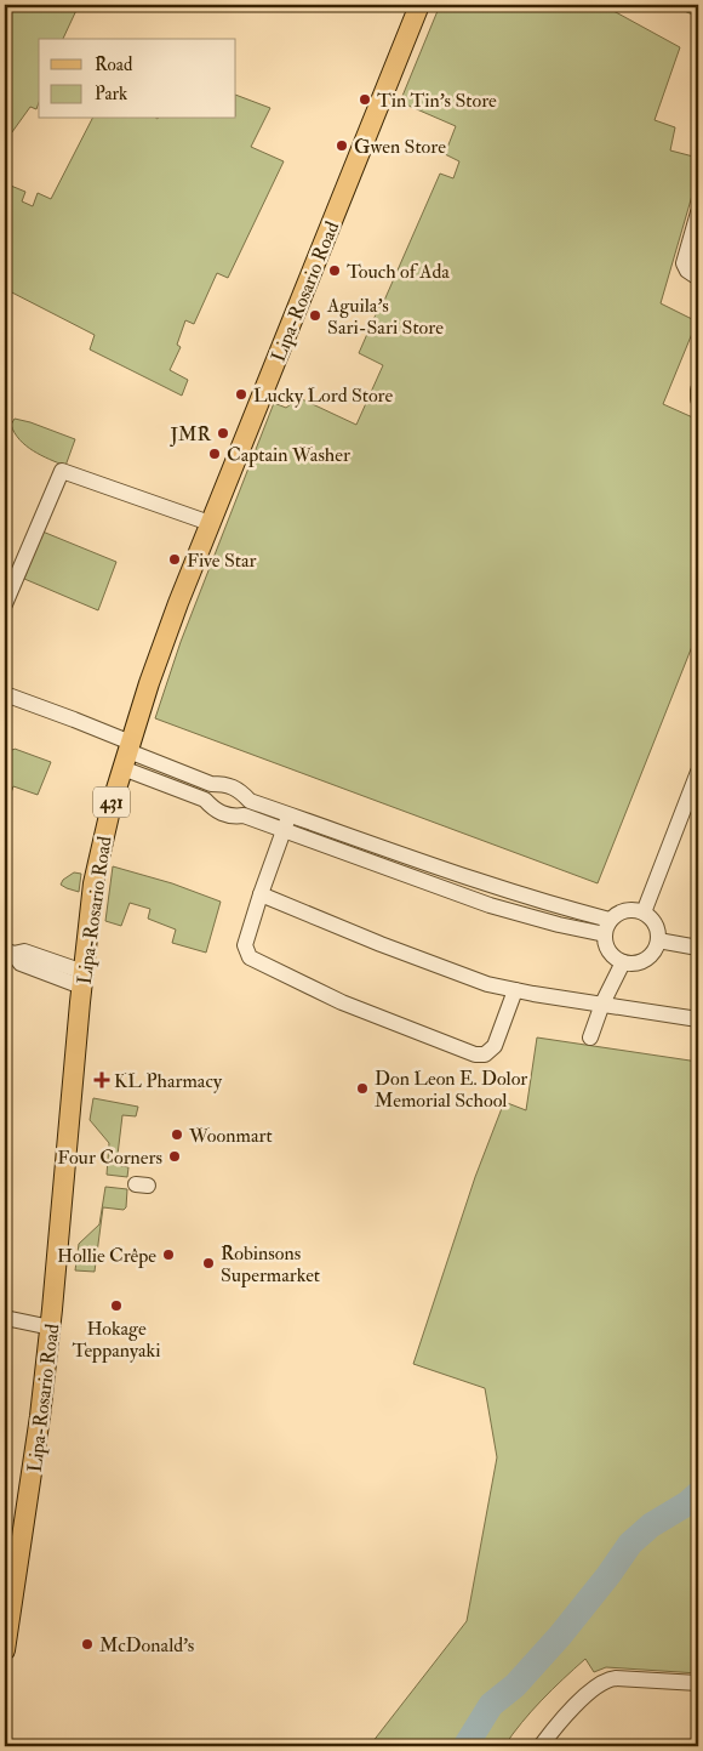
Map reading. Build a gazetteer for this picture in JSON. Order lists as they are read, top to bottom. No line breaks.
{"streets":{"main road":["Lipa-Rosario Road","431"]},"places":{"other":["Tin Tin's Store","Gwen Store","Touch of Ada","Aguila's Sari-Sari Store","Lucky Lord Store","JMR","Captain Washer","Five Star","Don Leon E. Dolor Memorial School","Woonmart","Four Corners","Hollie Crêpe","Robinsons Supermarket","Hokage Teppanyaki","McDonald's"],"health":["KL Pharmacy"]},"legend":["Road","Park"]}
